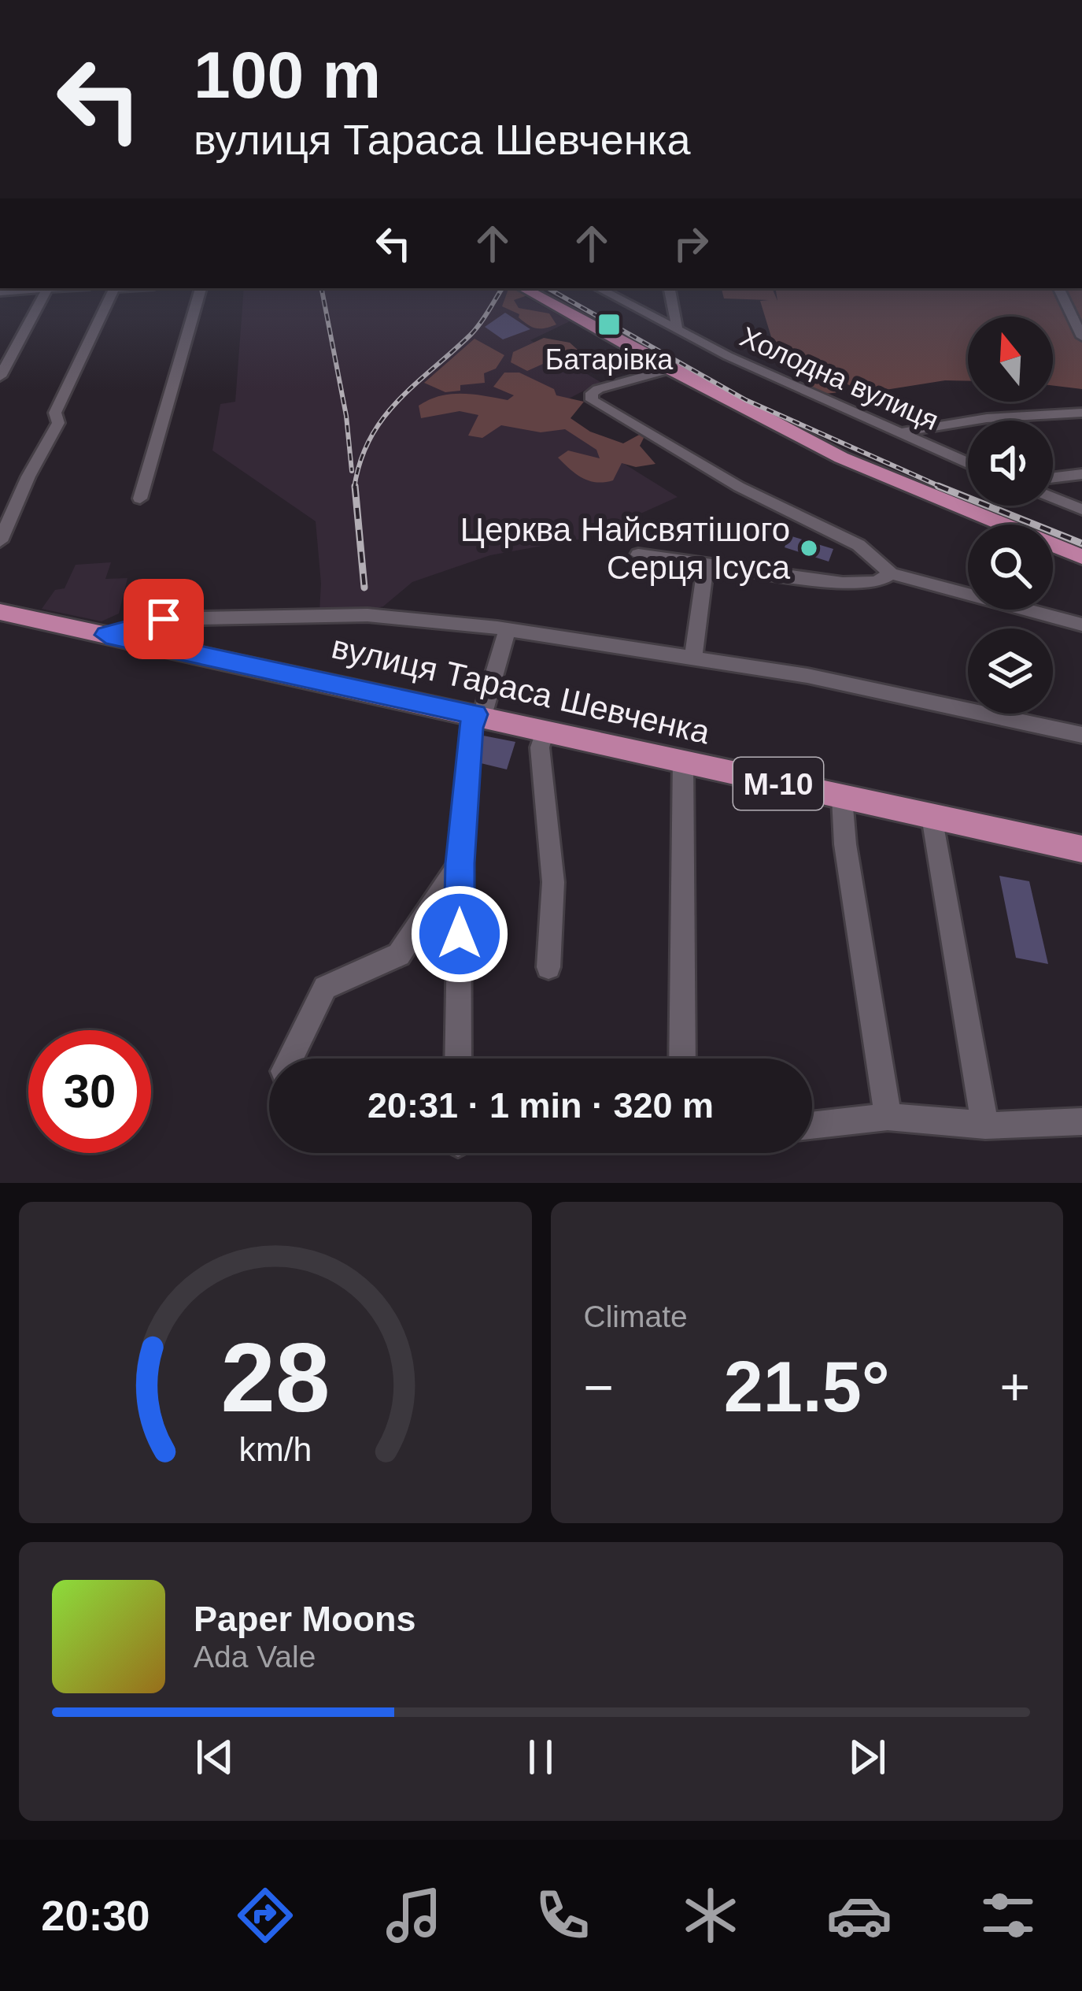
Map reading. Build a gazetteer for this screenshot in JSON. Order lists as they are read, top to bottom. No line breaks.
{"streets":{"main road":["вулиця Тараса Шевченка","М-10"],"street":["Холодна вулиця"]},"places":{"transit":["Батарівка"],"other":["Церква Найсвятішого Серця Ісуса"]},"north":"top","page":{"turn":["100 m","вулиця Тараса Шевченка"],"limit":"30","trip":"20:31 · 1 min · 320 m","tile":"Climate","heat":["−","21.5°","+"],"song":["Paper Moons","Ada Vale"],"tabs":"20:30","gauge":["28","km/h"]}}
